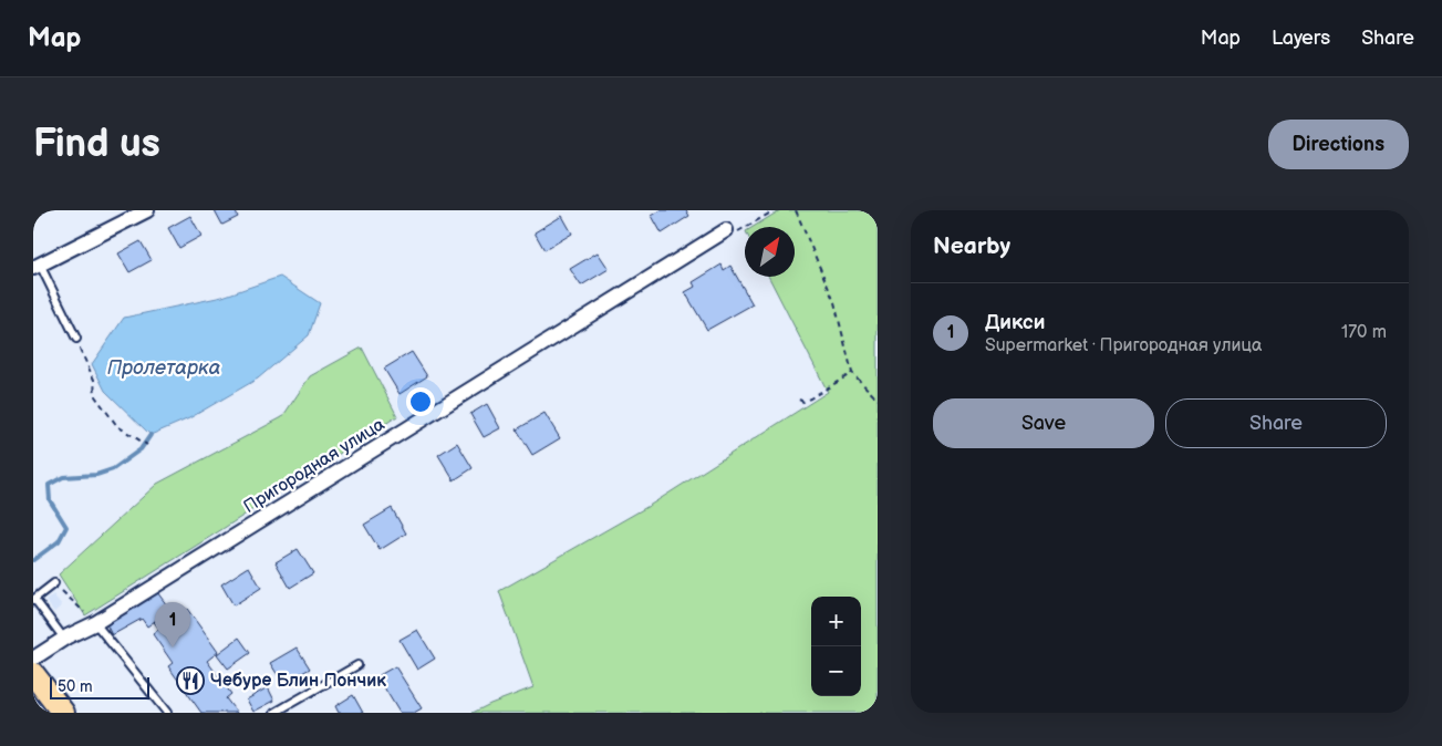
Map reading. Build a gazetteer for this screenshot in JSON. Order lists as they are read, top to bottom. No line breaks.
{"streets":{"street":["Пригородная улица"]},"water":["Пролетарка"],"places":{"restaurant":["Чебуре Блин Пончик"]},"scale_bar":"50 m","north":"top right","page":{"header":"Map","nav":["Map","Layers","Share"],"buttons":["Directions",["Save","Share"]],"title":"Find us","heading":"Nearby","list":[{"mark":"1","name":"Дикси","note":"Supermarket · Пригородная улица","value":"170 m"}],"map_buttons":["+","−"],"pins":"1","scale":"50 m"}}
